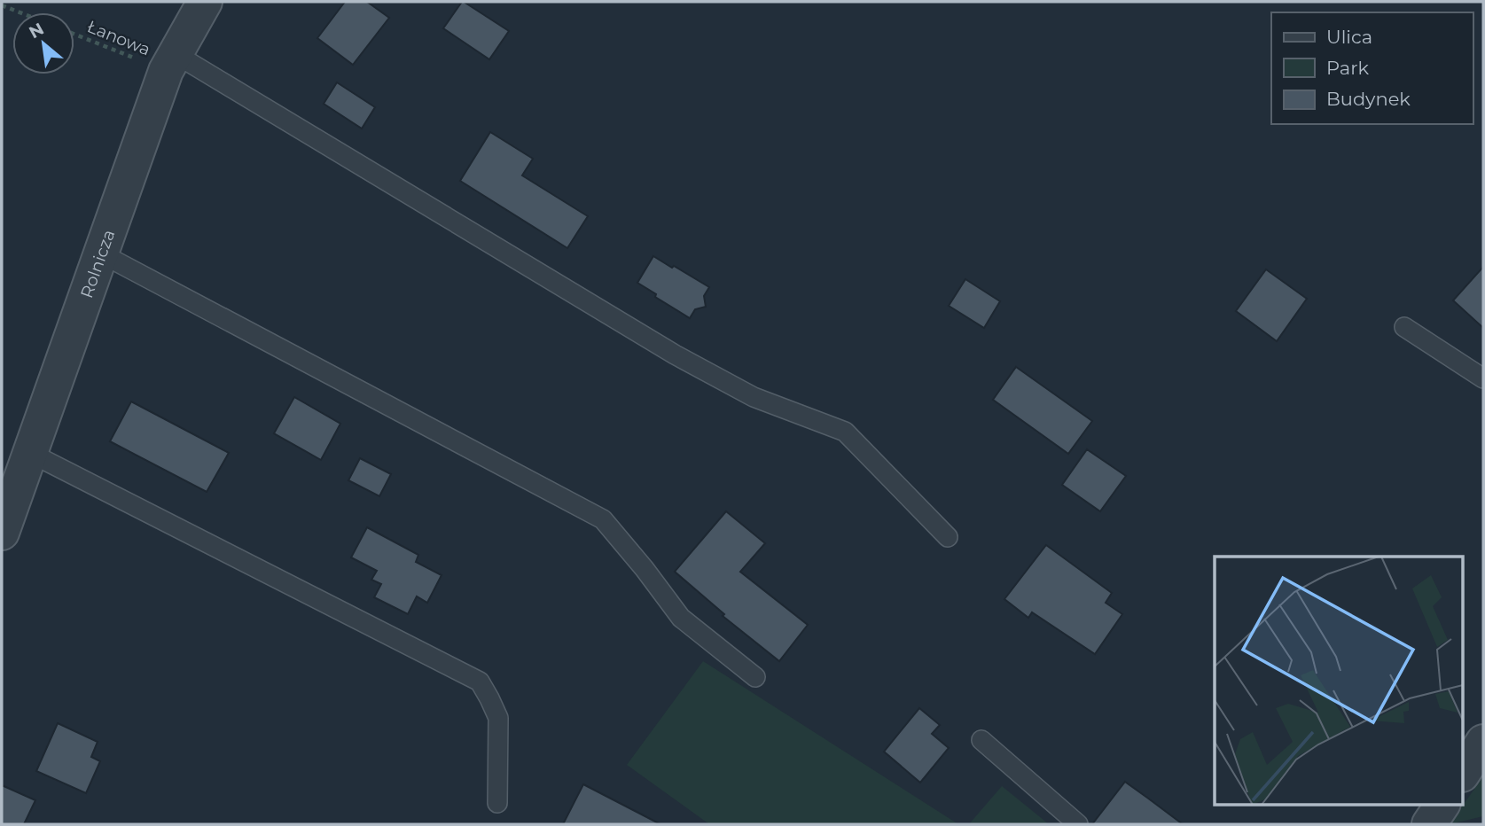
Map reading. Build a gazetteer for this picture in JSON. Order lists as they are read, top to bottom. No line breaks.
{"streets":{"street":["Rolnicza"],"path":["Łanowa"]},"crossings":[["Łanowa","Rolnicza"]],"legend":["Ulica","Park","Budynek"],"north":"top left"}
